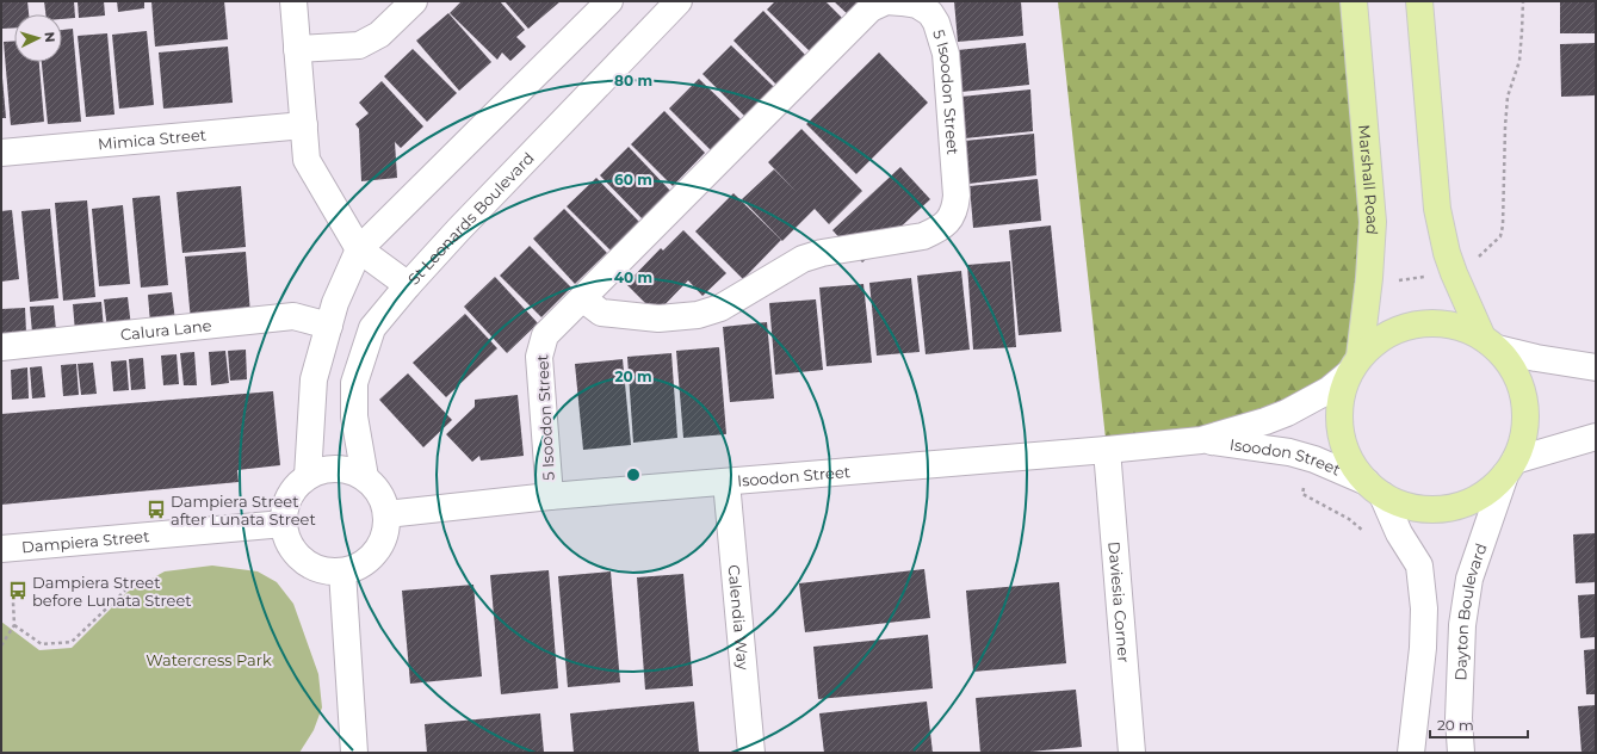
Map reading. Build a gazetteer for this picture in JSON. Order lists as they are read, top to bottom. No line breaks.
{"streets":{"main road":["Marshall Road"],"street":["5 Isoodon Street","Mimica Street","St Leonards Boulevard","Calura Lane","Isoodon Street","Dampiera Street","Daviesia Corner","Dayton Boulevard","Calendia Way"]},"crossings":[["5 Isoodon Street","Isoodon Street"],["Marshall Road","Isoodon Street"],["St Leonards Boulevard","Isoodon Street"],["St Leonards Boulevard","Dampiera Street"],["Isoodon Street","Dampiera Street"],["Isoodon Street","Daviesia Corner"],["Isoodon Street","Calendia Way"]],"parks":["Watercress Park"],"places":{"bus stop":["Dampiera Street after Lunata Street","Dampiera Street before Lunata Street"]},"scale_bar":"20 m","north":"right","rings":["80 m","60 m","40 m","20 m"]}
